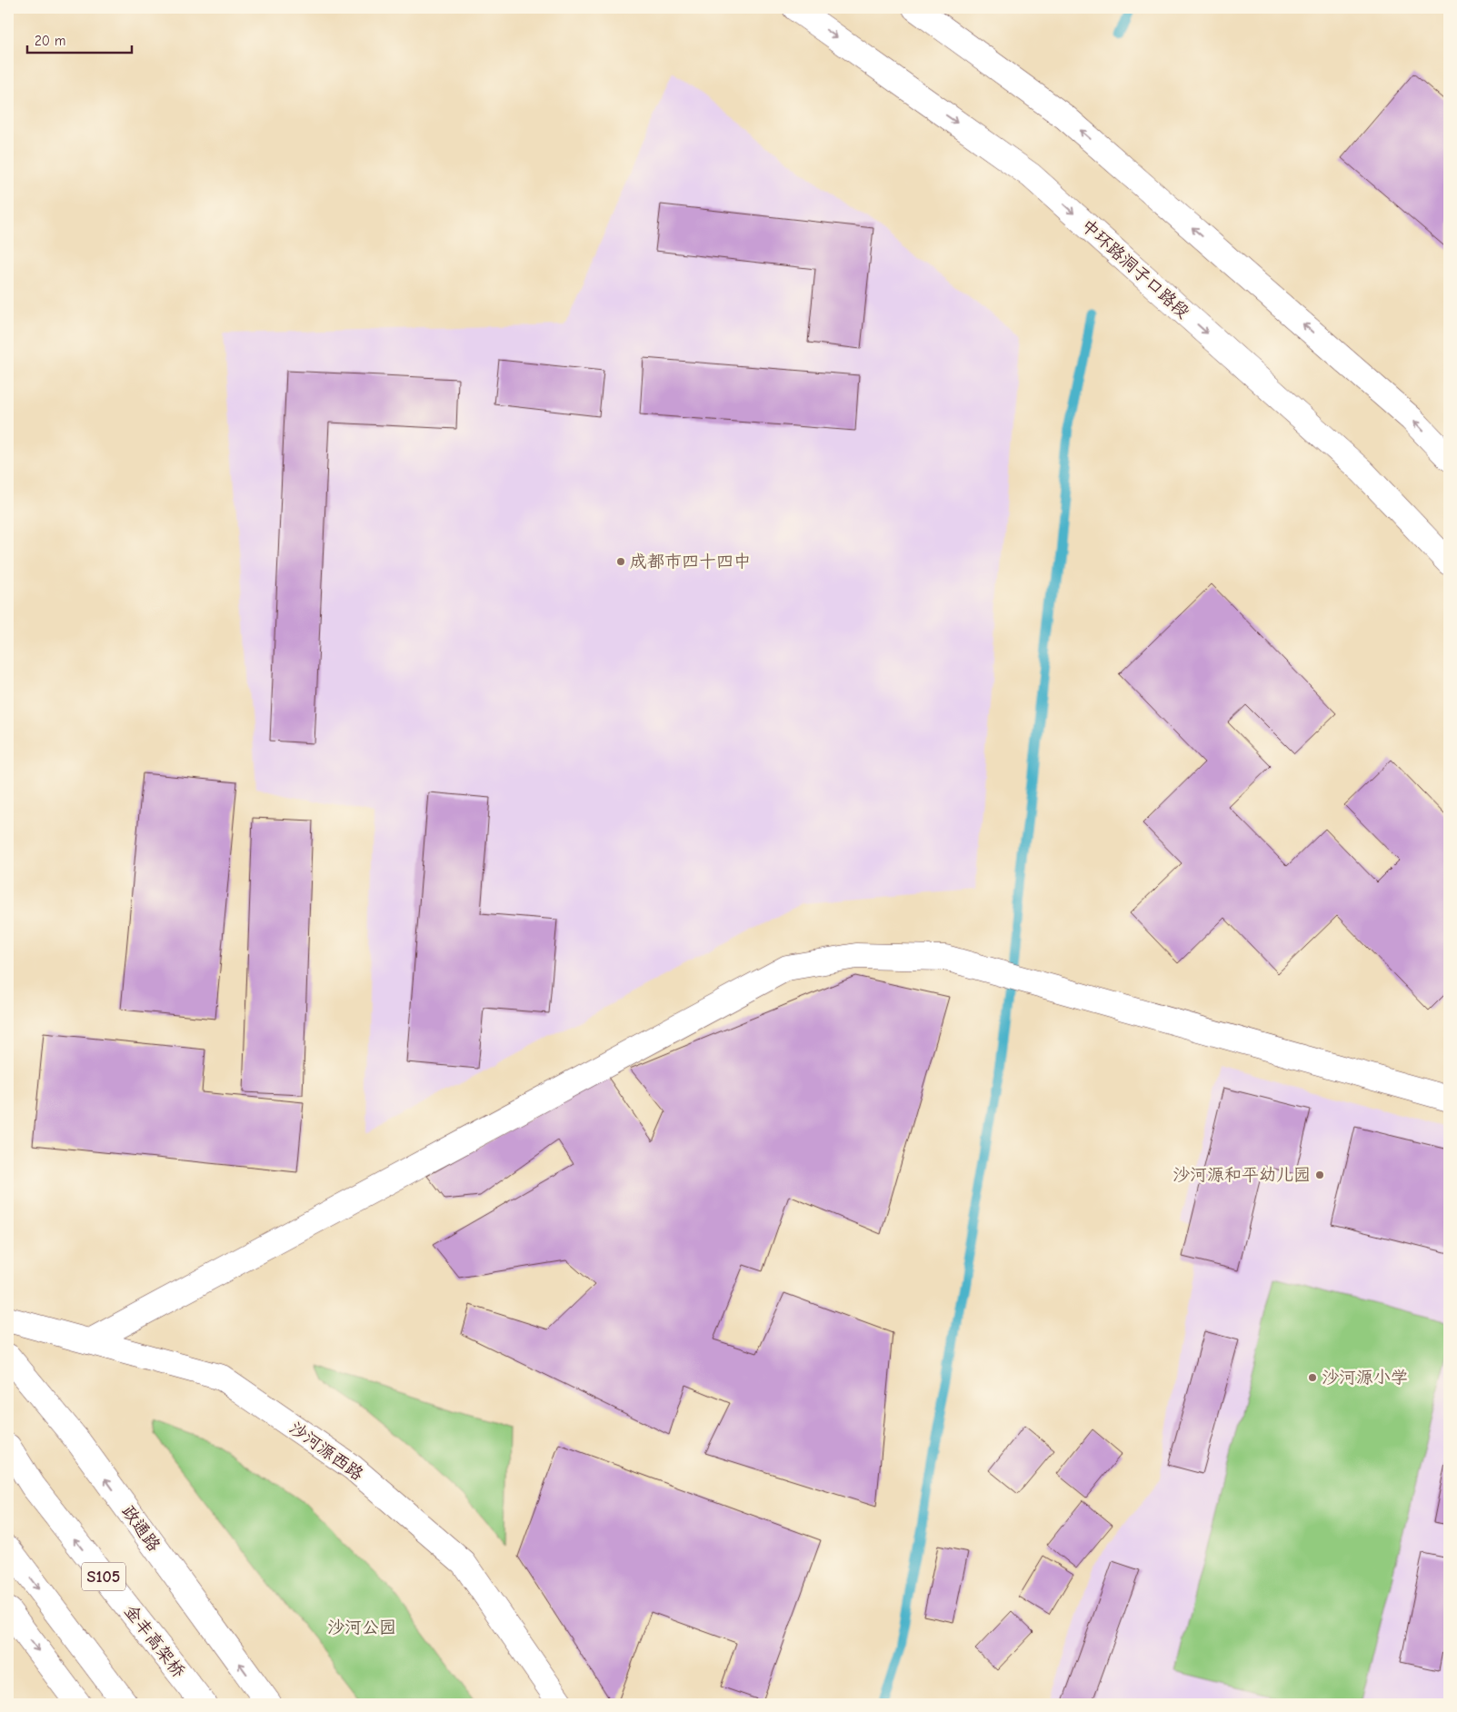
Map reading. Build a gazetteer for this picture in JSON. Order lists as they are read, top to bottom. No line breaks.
{"streets":{"main road":["中环路洞子口路段","沙河源西路","政通路","S105","金丰高架桥"]},"parks":["沙河公园"],"places":["成都市四十四中","沙河源和平幼儿园","沙河源小学"],"scale_bar":"20 m"}
